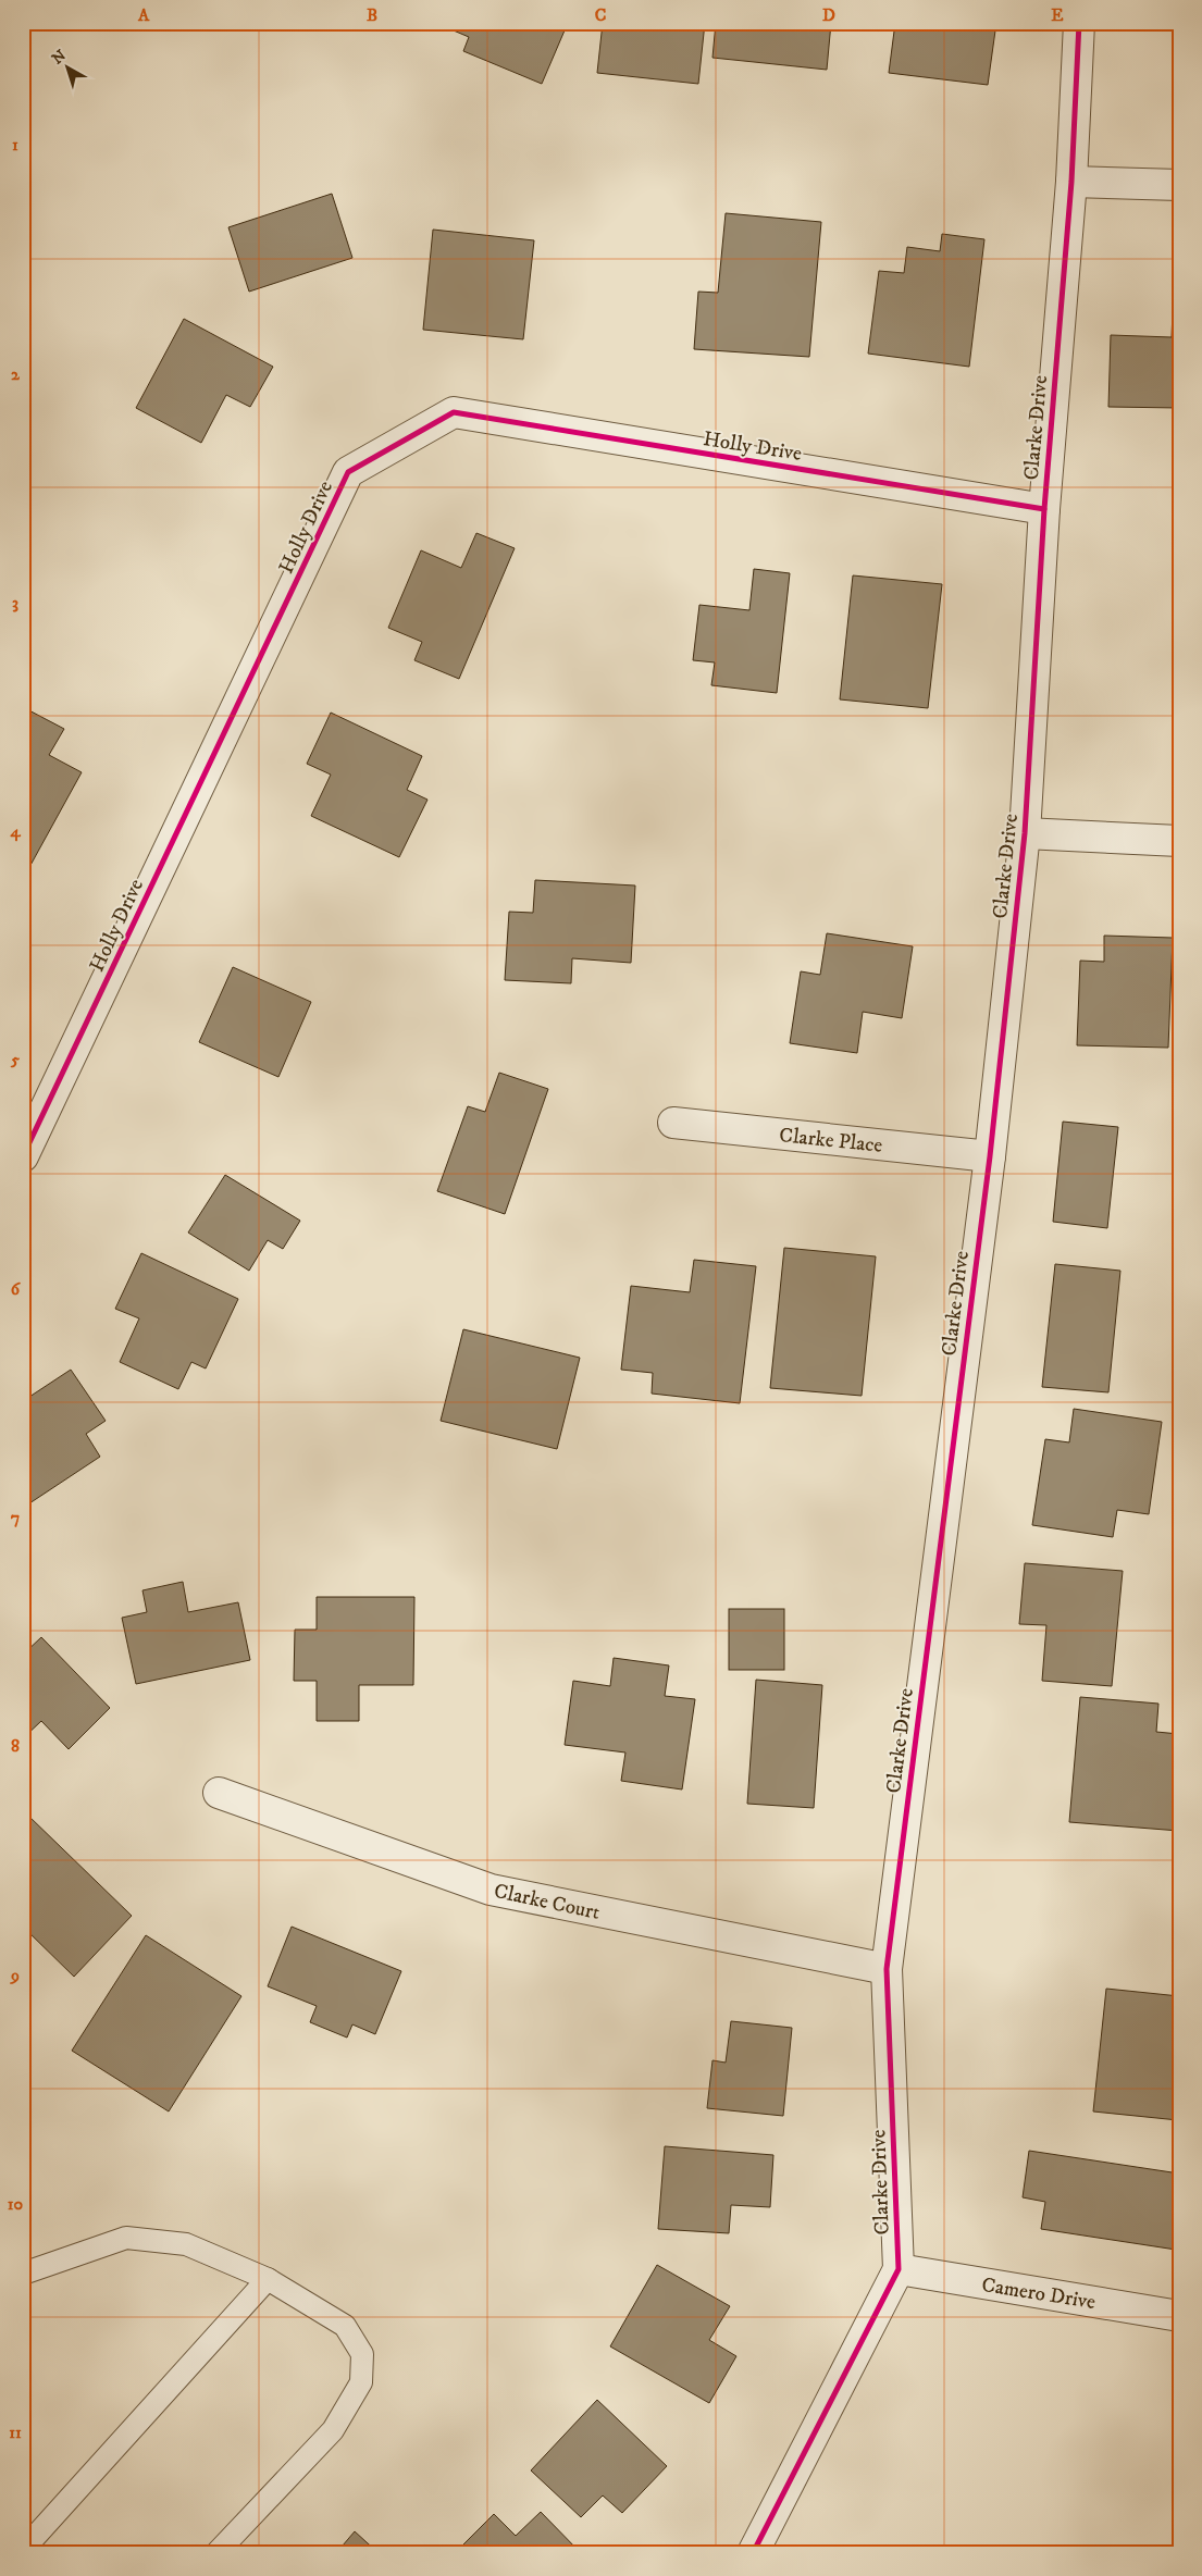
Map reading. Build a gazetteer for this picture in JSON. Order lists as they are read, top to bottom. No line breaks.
{"streets":{"street":["Clarke Drive","Holly Drive","Clarke Place","Clarke Court","Camero Drive"]},"crossings":[["Clarke Drive","Holly Drive"],["Clarke Drive","Clarke Place"],["Clarke Drive","Clarke Court"],["Clarke Drive","Camero Drive"]],"north":"top left","grid":{"columns":["A","B","C","D","E"],"rows":["1","2","3","4","5","6","7","8","9","10","11"]}}
